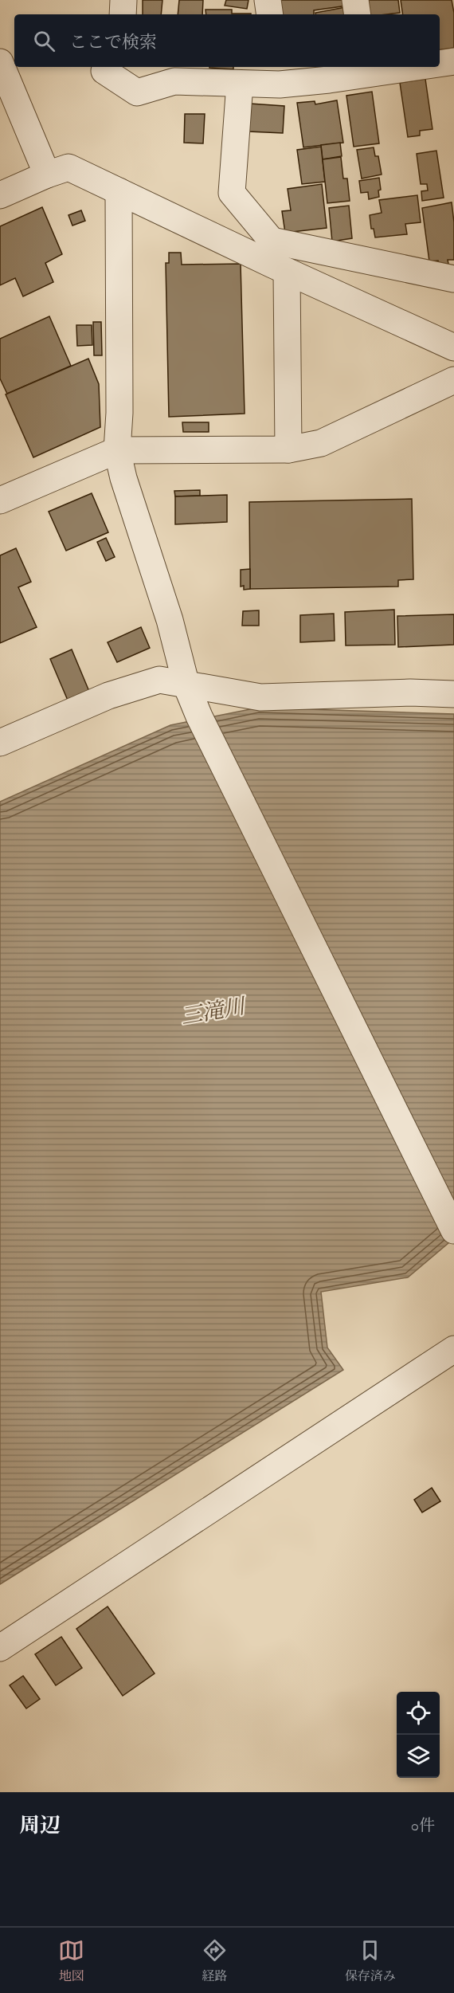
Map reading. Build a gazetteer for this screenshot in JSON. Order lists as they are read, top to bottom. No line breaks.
{"water":["三滝川"],"page":{"search":"ここで検索","heading":["周辺","0件"],"nav":["地図","経路","保存済み"]}}
